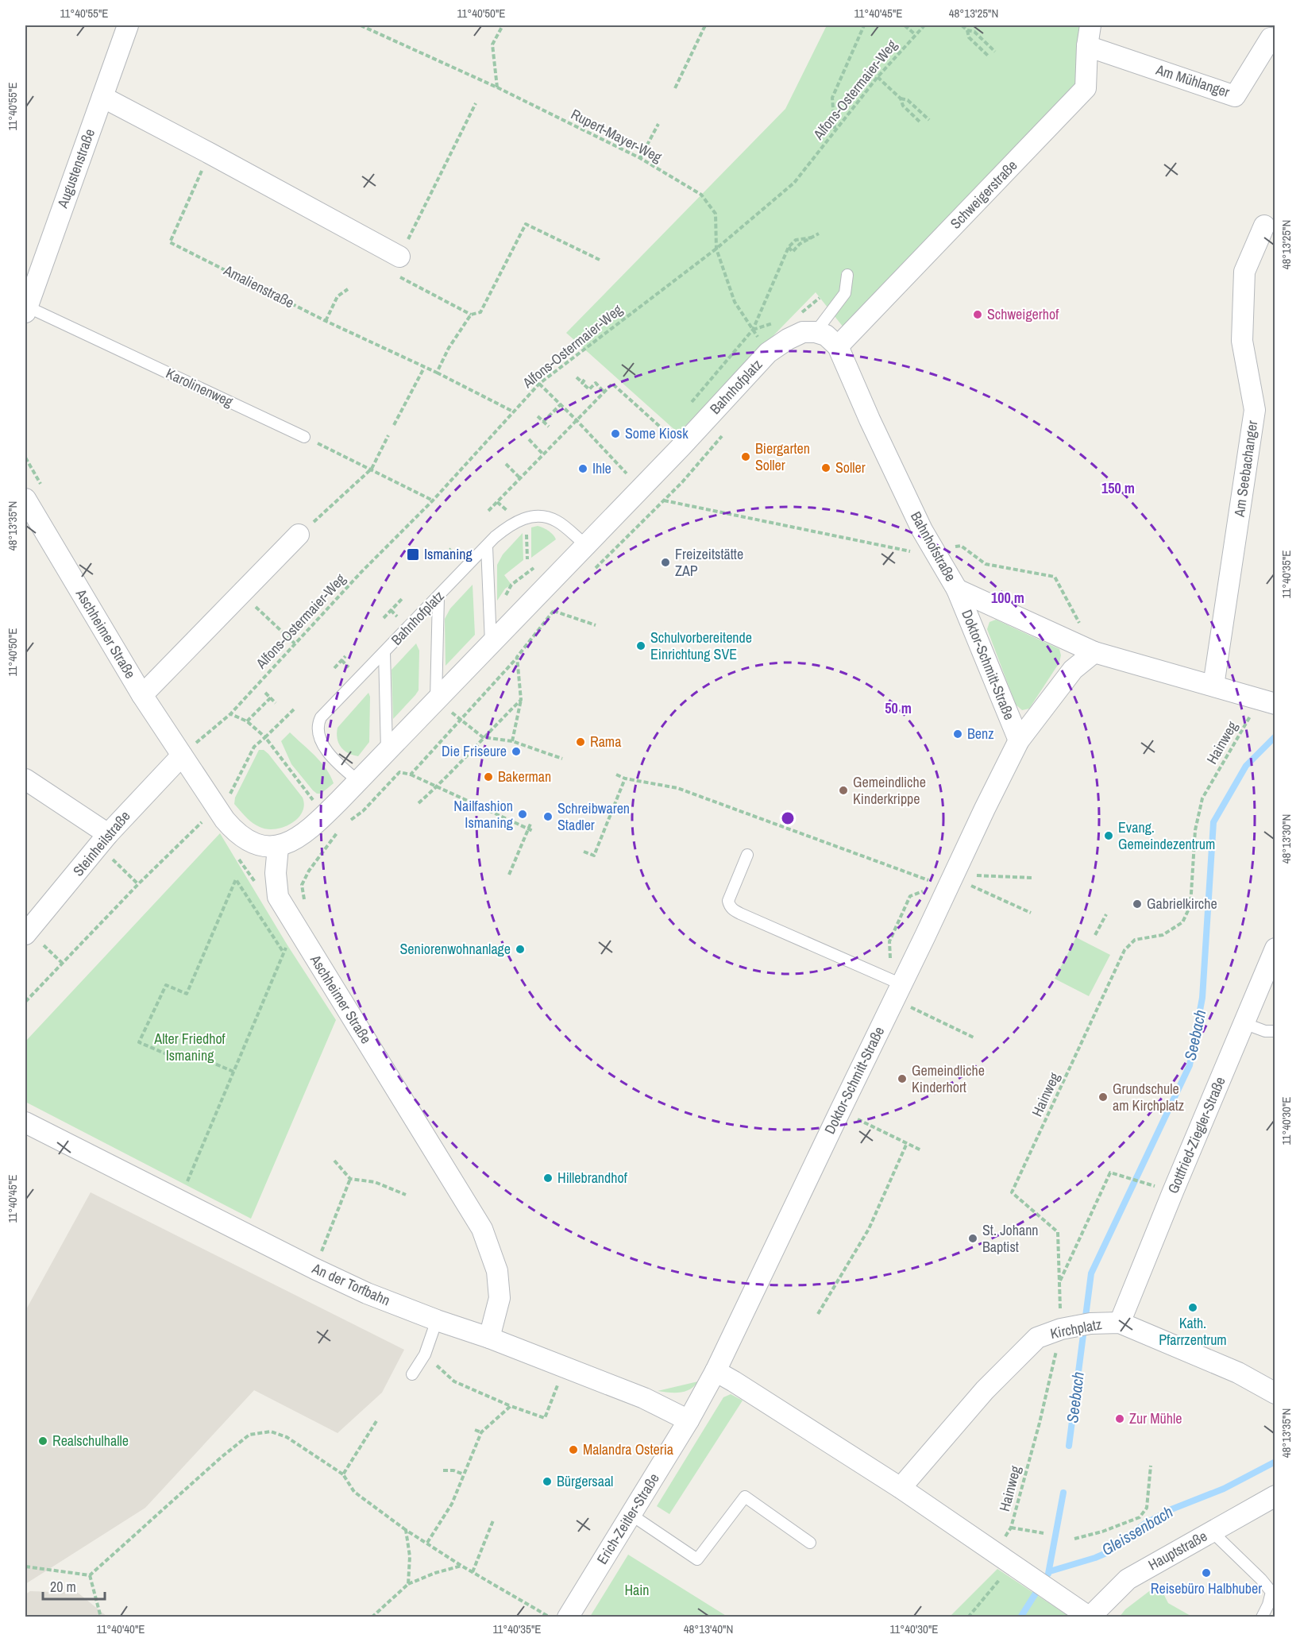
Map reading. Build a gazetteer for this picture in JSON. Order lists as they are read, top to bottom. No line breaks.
{"streets":{"street":["Am Mühlanger","Augustenstraße","Schweigerstraße","Bahnhofplatz","Am Seebachanger","Bahnhofstraße","Aschheimer Straße","Doktor-Schmitt-Straße","Steinheilstraße","Gottfried-Ziegler-Straße","An der Torfbahn","Kirchplatz","Erich-Zeitler-Straße","Hauptstraße"],"lane":["Karolinenweg"],"path":["Alfons-Ostermaier-Weg","Rupert-Mayer-Weg","Amalienstraße","Hainweg"]},"crossings":[["Am Mühlanger","Schweigerstraße"],["Alfons-Ostermaier-Weg","Rupert-Mayer-Weg"],["Alfons-Ostermaier-Weg","Amalienstraße"],["Alfons-Ostermaier-Weg","Aschheimer Straße"],["Alfons-Ostermaier-Weg","Steinheilstraße"],["Rupert-Mayer-Weg","Bahnhofplatz"],["Augustenstraße","Karolinenweg"],["Schweigerstraße","Bahnhofstraße"],["Bahnhofplatz","Aschheimer Straße"],["Am Seebachanger","Bahnhofstraße"],["Bahnhofstraße","Doktor-Schmitt-Straße"],["Bahnhofstraße","Hainweg"],["Aschheimer Straße","Steinheilstraße"],["Aschheimer Straße","An der Torfbahn"],["Doktor-Schmitt-Straße","An der Torfbahn"],["Doktor-Schmitt-Straße","Erich-Zeitler-Straße"],["Hainweg","Kirchplatz"],["Gottfried-Ziegler-Straße","Kirchplatz"],["An der Torfbahn","Erich-Zeitler-Straße"]],"water":["Seebach","Gleissenbach"],"parks":["Alter Friedhof Ismaning","Hain"],"places":{"other":["Schweigerhof","Some Kiosk","Biergarten Soller","Soller","Ihle","Freizeitstätte ZAP","Schulvorbereitende Einrichtung SVE","Benz","Rama","Die Friseure","Bakerman","Gemeindliche Kinderkrippe","Nailfashion Ismaning","Schreibwaren Stadler","Evang. Gemeindezentrum","Gabrielkirche","Seniorenwohnanlage","Gemeindliche Kinderhort","Grundschule am Kirchplatz","Hillebrandhof","St. Johann Baptist","Kath. Pfarrzentrum","Zur Mühle","Realschulhalle","Malandra Osteria","Bürgersaal","Reisebüro Halbhuber"],"transit":["Ismaning"]},"scale_bar":"20 m","coordinates":["11°40'55\"E","11°40'50\"E","11°40'45\"E","48°13'25\"N","48°13'35\"N","11°40'35\"E","48°13'30\"N","11°40'30\"E","11°40'40\"E","48°13'40\"N"],"rings":["150 m","100 m","50 m"]}
